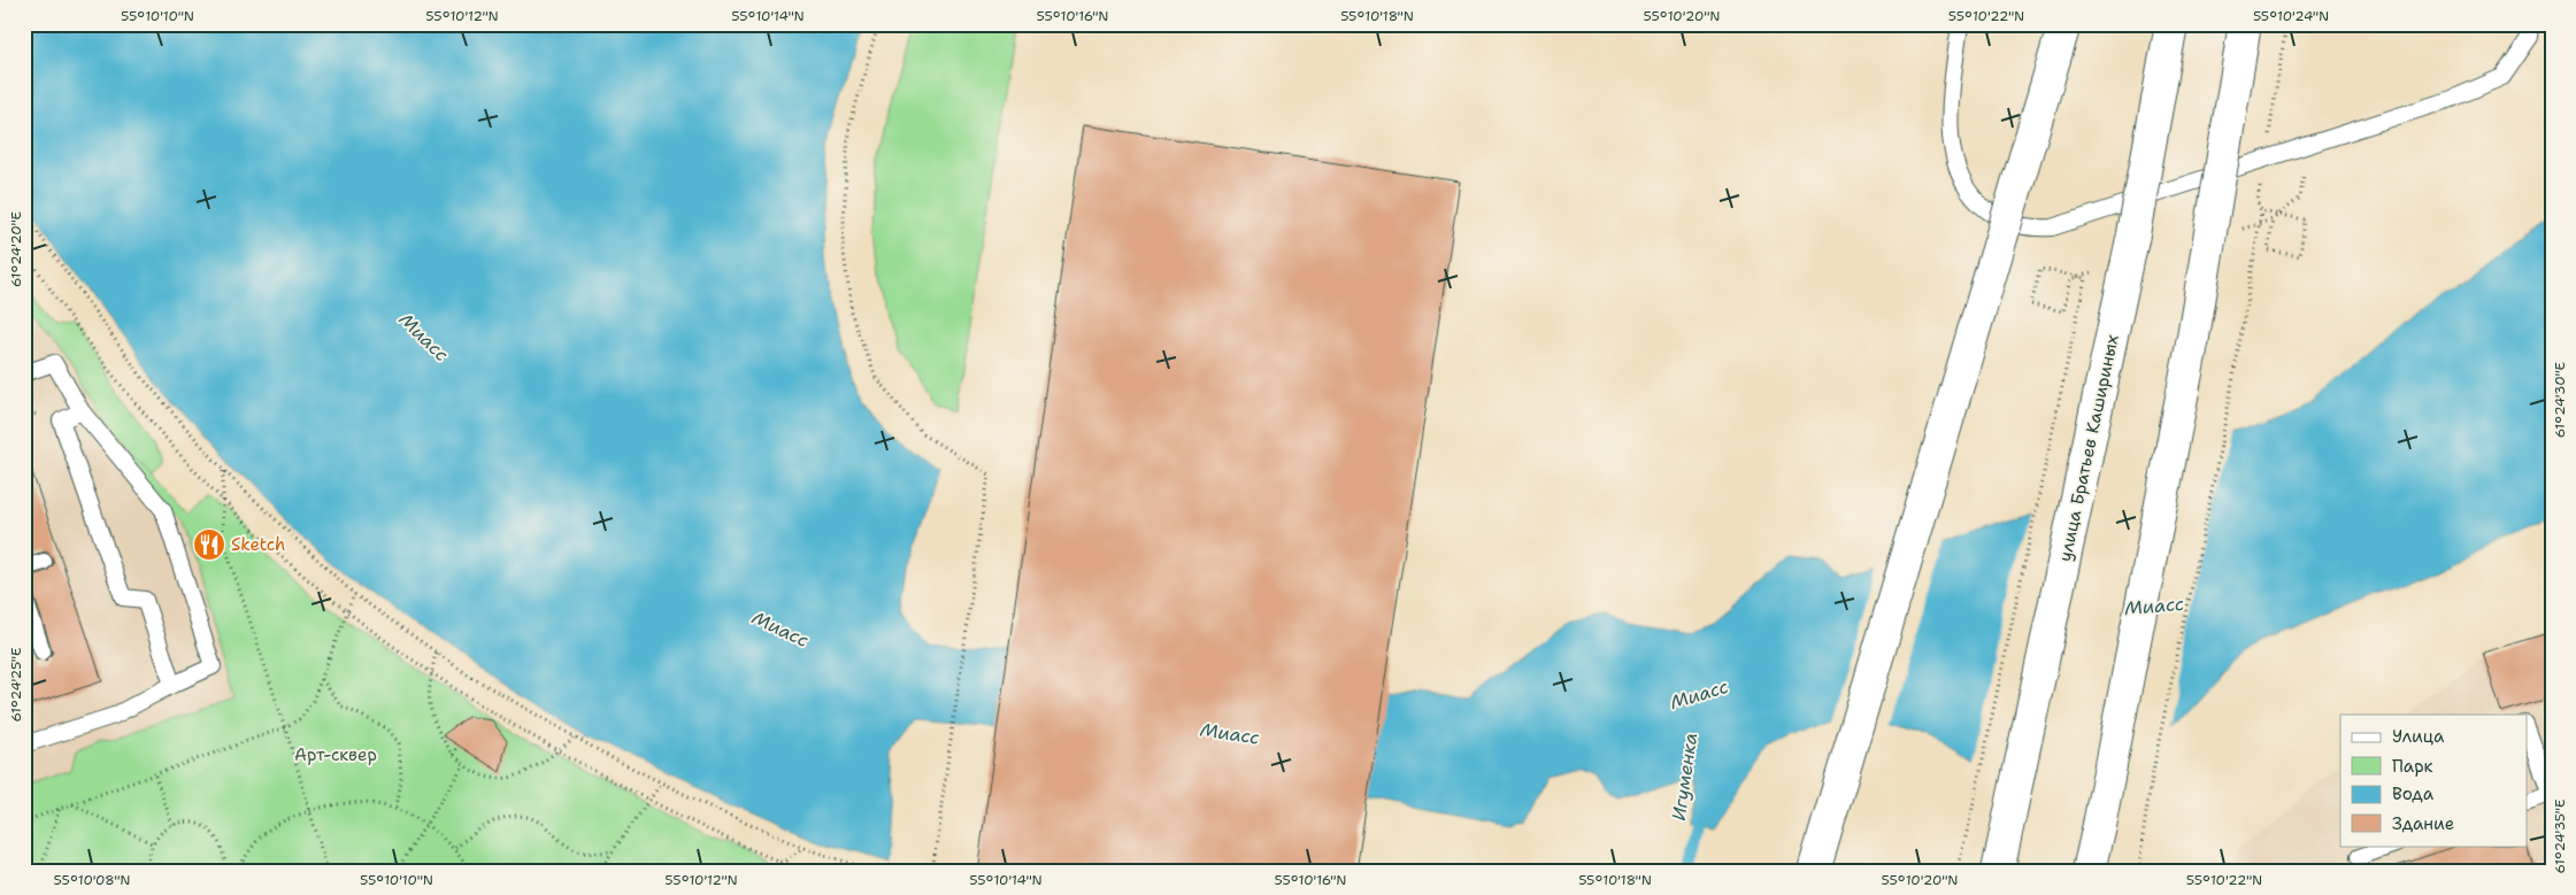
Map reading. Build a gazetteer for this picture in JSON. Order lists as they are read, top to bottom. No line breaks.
{"streets":{"main road":["улица Братьев Кашириных"]},"water":["Миасс","Игуменка"],"parks":["Арт-сквер"],"places":{"restaurant":["Sketch"]},"legend":["Улица","Парк","Вода","Здание"],"coordinates":["55°10'10\"N","55°10'12\"N","55°10'14\"N","55°10'16\"N","55°10'18\"N","55°10'20\"N","55°10'22\"N","55°10'24\"N","61°24'20\"E","61°24'30\"E","61°24'25\"E","61°24'35\"E","55°10'08\"N"]}
